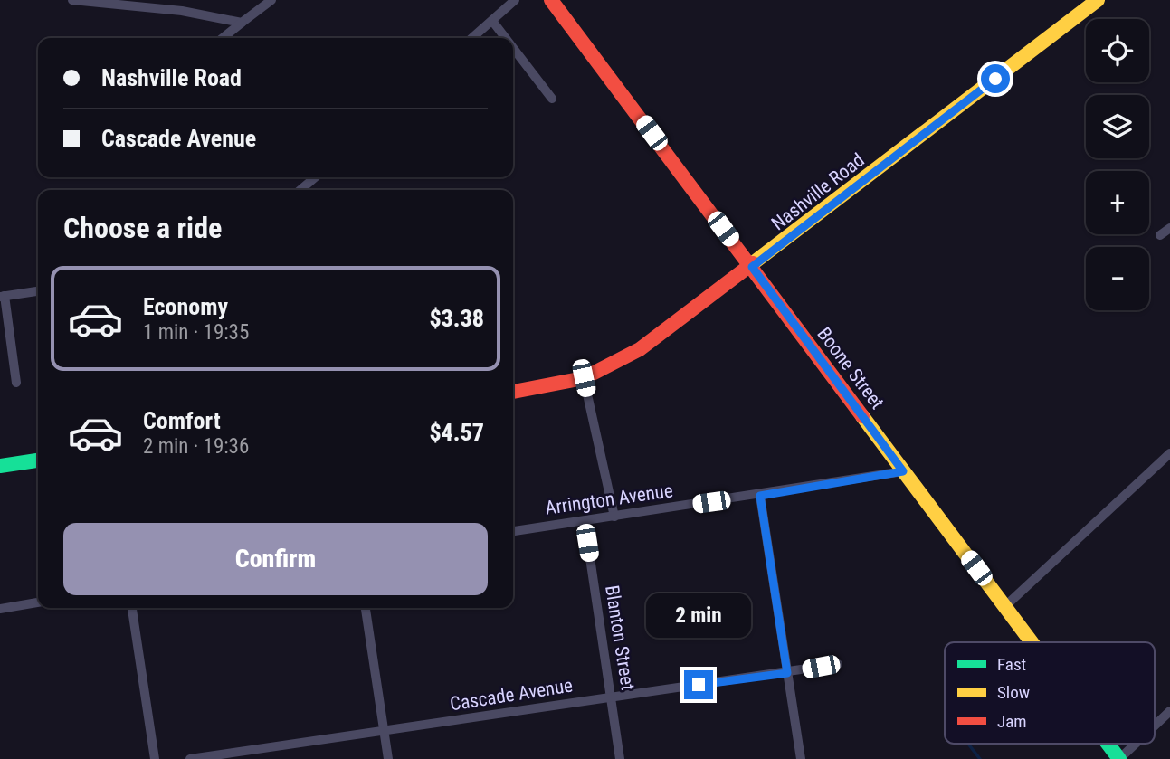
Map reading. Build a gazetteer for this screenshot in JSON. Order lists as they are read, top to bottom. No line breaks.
{"streets":{"street":["Nashville Road","Boone Street","Arrington Avenue","Blanton Street","Cascade Avenue"]},"crossings":[["Nashville Road","Boone Street"],["Boone Street","Arrington Avenue"],["Arrington Avenue","Blanton Street"],["Blanton Street","Cascade Avenue"]],"legend":["Fast","Slow","Jam"],"page":{"map_buttons":["+","−"],"banner":["Nashville Road","Cascade Avenue"],"heading":"Choose a ride","list":[{"name":"Economy","note":"1 min · 19:35","value":"$3.38"},{"name":"Comfort","note":"2 min · 19:36","value":"$4.57"}],"buttons":"Confirm","bubble":"2 min"}}
